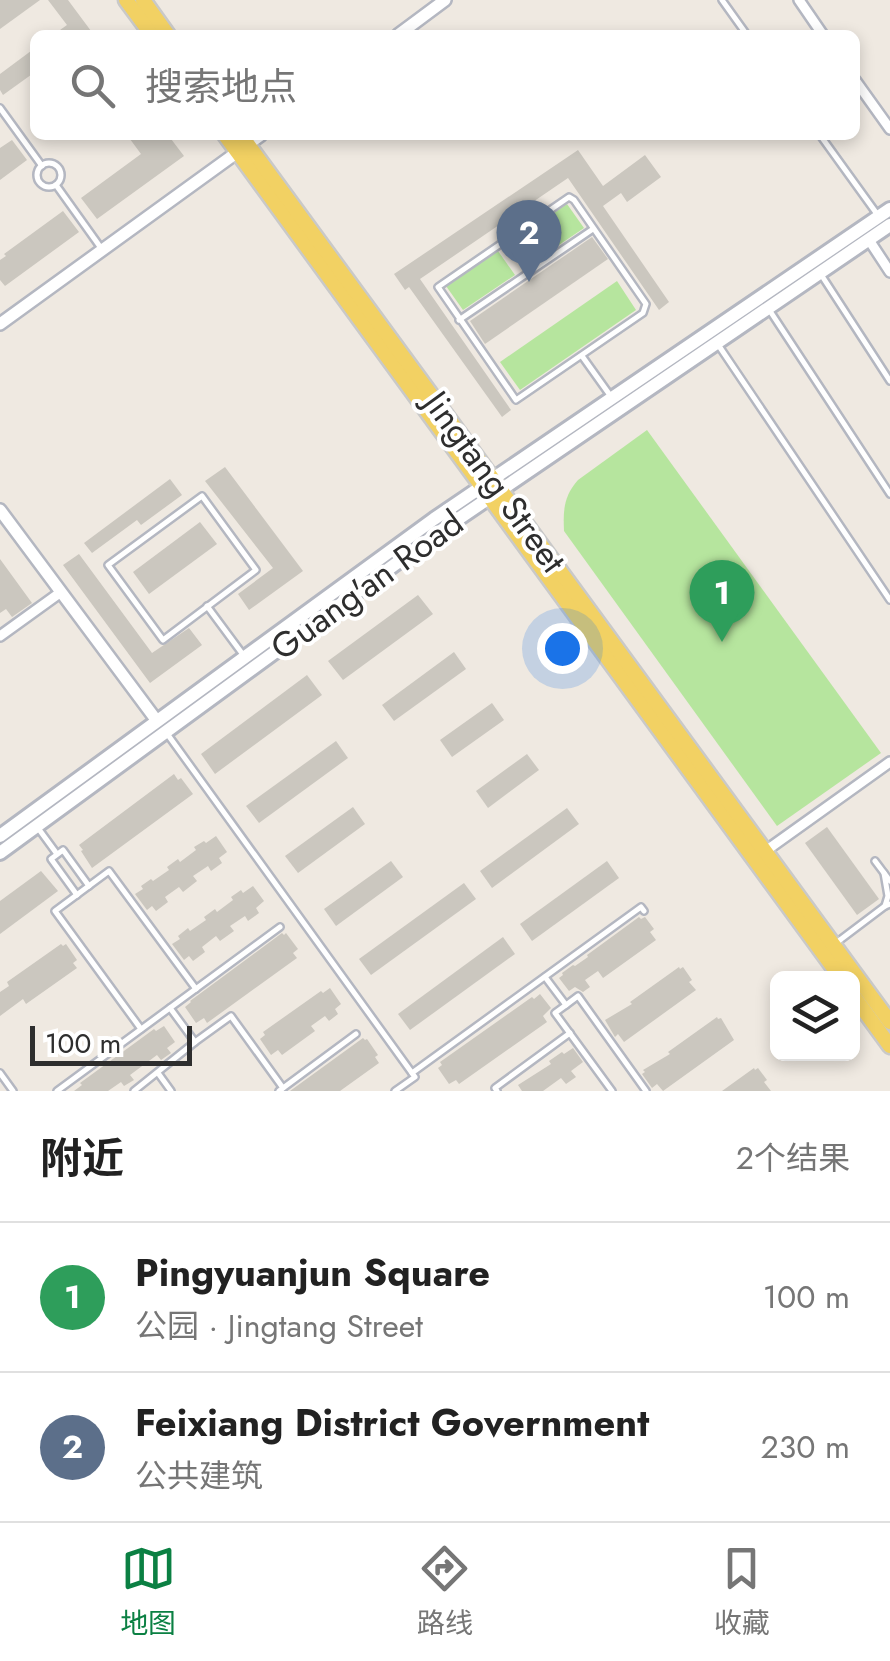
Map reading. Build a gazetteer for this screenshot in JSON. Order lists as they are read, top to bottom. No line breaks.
{"streets":{"main road":["Jingtang Street","Guang'an Road"]},"crossings":[["Jingtang Street","Guang'an Road"]],"scale_bar":"100 m","page":{"search":"搜索地点","pins":["2","1"],"scale":"100 m","heading":["附近","2个结果"],"list":[{"mark":"1","name":"Pingyuanjun Square","note":"公园 · Jingtang Street","value":"100 m"},{"mark":"2","name":"Feixiang District Government","note":"公共建筑","value":"230 m"}],"nav":["地图","路线","收藏"]}}
